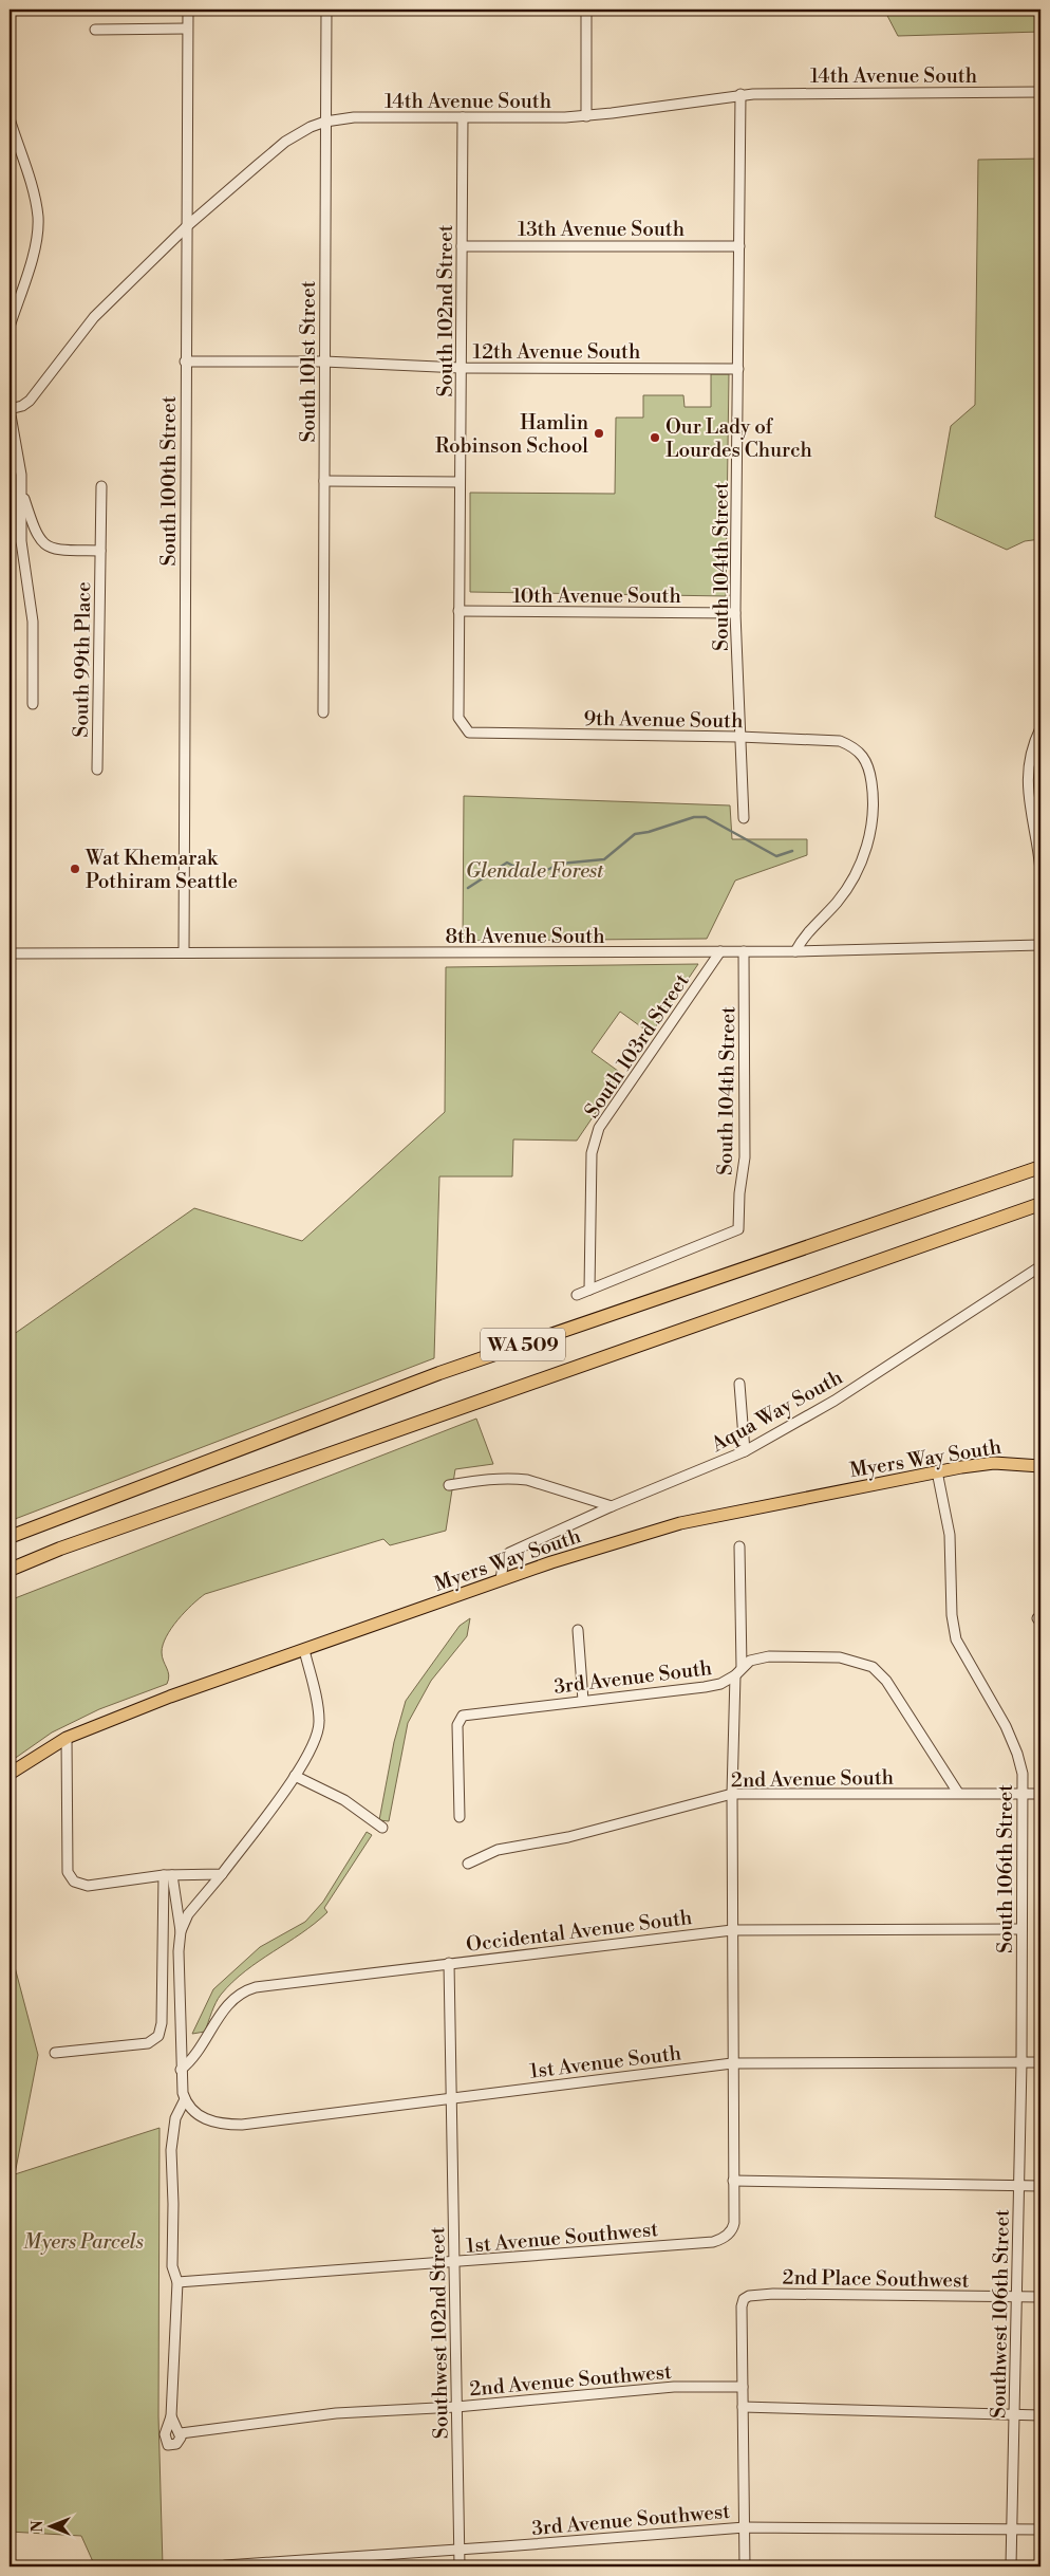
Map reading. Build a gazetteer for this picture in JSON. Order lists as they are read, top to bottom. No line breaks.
{"streets":{"highway":["WA 509"],"main road":["Myers Way South"],"street":["14th Avenue South","13th Avenue South","South 102nd Street","12th Avenue South","South 101st Street","South 100th Street","South 104th Street","10th Avenue South","South 99th Place","9th Avenue South","8th Avenue South","South 103rd Street","Aqua Way South","3rd Avenue South","2nd Avenue South","South 106th Street","Occidental Avenue South","1st Avenue South","1st Avenue Southwest","2nd Place Southwest","Southwest 106th Street","Southwest 102nd Street","2nd Avenue Southwest","3rd Avenue Southwest"]},"crossings":[["14th Avenue South","South 102nd Street"],["14th Avenue South","South 101st Street"],["14th Avenue South","South 100th Street"],["14th Avenue South","South 104th Street"],["13th Avenue South","South 102nd Street"],["13th Avenue South","South 104th Street"],["South 102nd Street","12th Avenue South"],["South 102nd Street","10th Avenue South"],["South 102nd Street","9th Avenue South"],["12th Avenue South","South 101st Street"],["12th Avenue South","South 100th Street"],["12th Avenue South","South 104th Street"],["South 100th Street","8th Avenue South"],["South 104th Street","10th Avenue South"],["South 104th Street","9th Avenue South"],["South 104th Street","8th Avenue South"],["South 104th Street","South 103rd Street"],["9th Avenue South","8th Avenue South"],["8th Avenue South","South 103rd Street"],["Aqua Way South","Myers Way South"],["Myers Way South","South 106th Street"],["3rd Avenue South","2nd Avenue South"],["2nd Avenue South","South 106th Street"],["South 106th Street","Occidental Avenue South"],["South 106th Street","1st Avenue South"],["South 106th Street","Southwest 106th Street"],["1st Avenue South","Southwest 106th Street"],["1st Avenue South","Southwest 102nd Street"],["1st Avenue Southwest","Southwest 102nd Street"],["2nd Place Southwest","Southwest 106th Street"],["2nd Place Southwest","2nd Avenue Southwest"],["Southwest 106th Street","3rd Avenue Southwest"],["Southwest 102nd Street","2nd Avenue Southwest"],["Southwest 102nd Street","3rd Avenue Southwest"]],"parks":["Glendale Forest","Myers Parcels"],"places":["Hamlin Robinson School","Our Lady of Lourdes Church","Wat Khemarak Pothiram Seattle"],"north":"left"}
